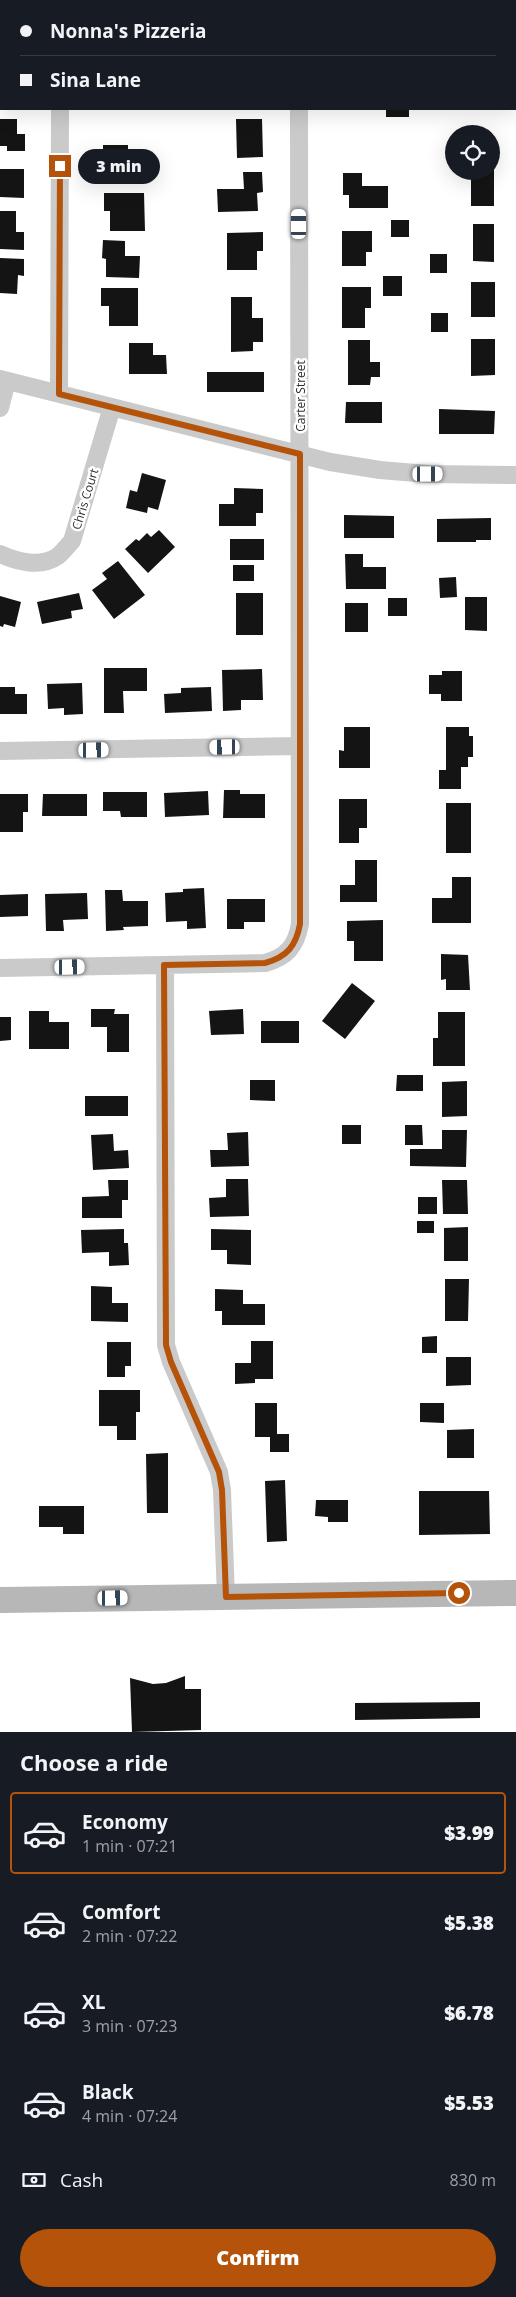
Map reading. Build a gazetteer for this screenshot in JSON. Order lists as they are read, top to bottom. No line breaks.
{"streets":{"street":["Carter Street","Chris Court"]},"page":{"banner":["Nonna's Pizzeria","Sina Lane"],"bubble":"3 min","heading":"Choose a ride","list":[{"name":"Economy","note":"1 min · 07:21","value":"$3.99"},{"name":"Comfort","note":"2 min · 07:22","value":"$5.38"},{"name":"XL","note":"3 min · 07:23","value":"$6.78"},{"name":"Black","note":"4 min · 07:24","value":"$5.53"}],"pay":["Cash","830 m"],"buttons":"Confirm"}}
